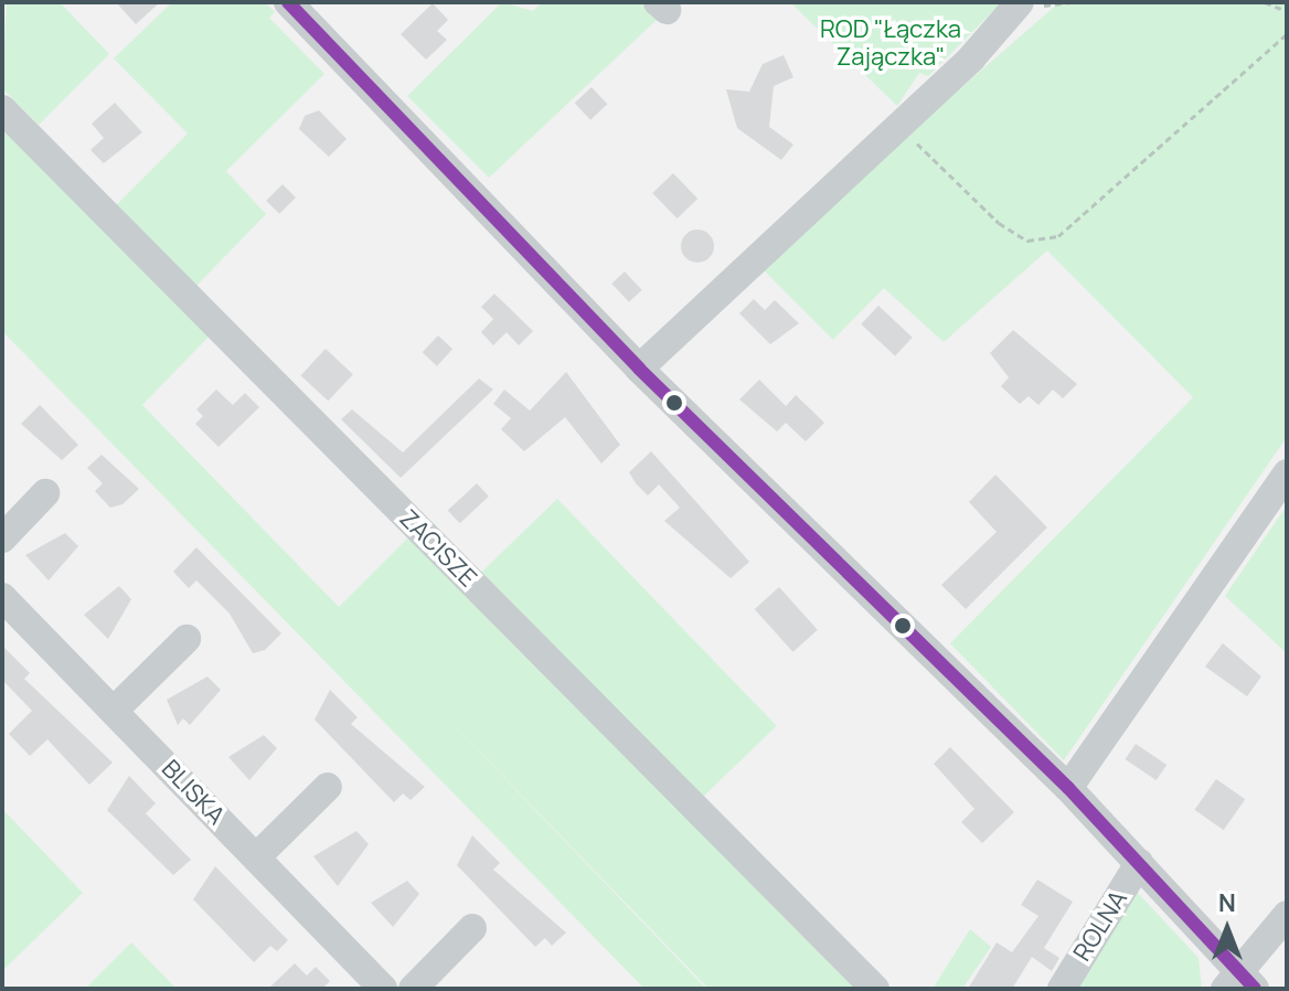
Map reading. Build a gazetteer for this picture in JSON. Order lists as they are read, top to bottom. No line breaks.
{"streets":{"street":["ZACISZE","BLISKA","ROLNA"]},"parks":["ROD \"Łączka Zajączka\""],"north":"top"}
